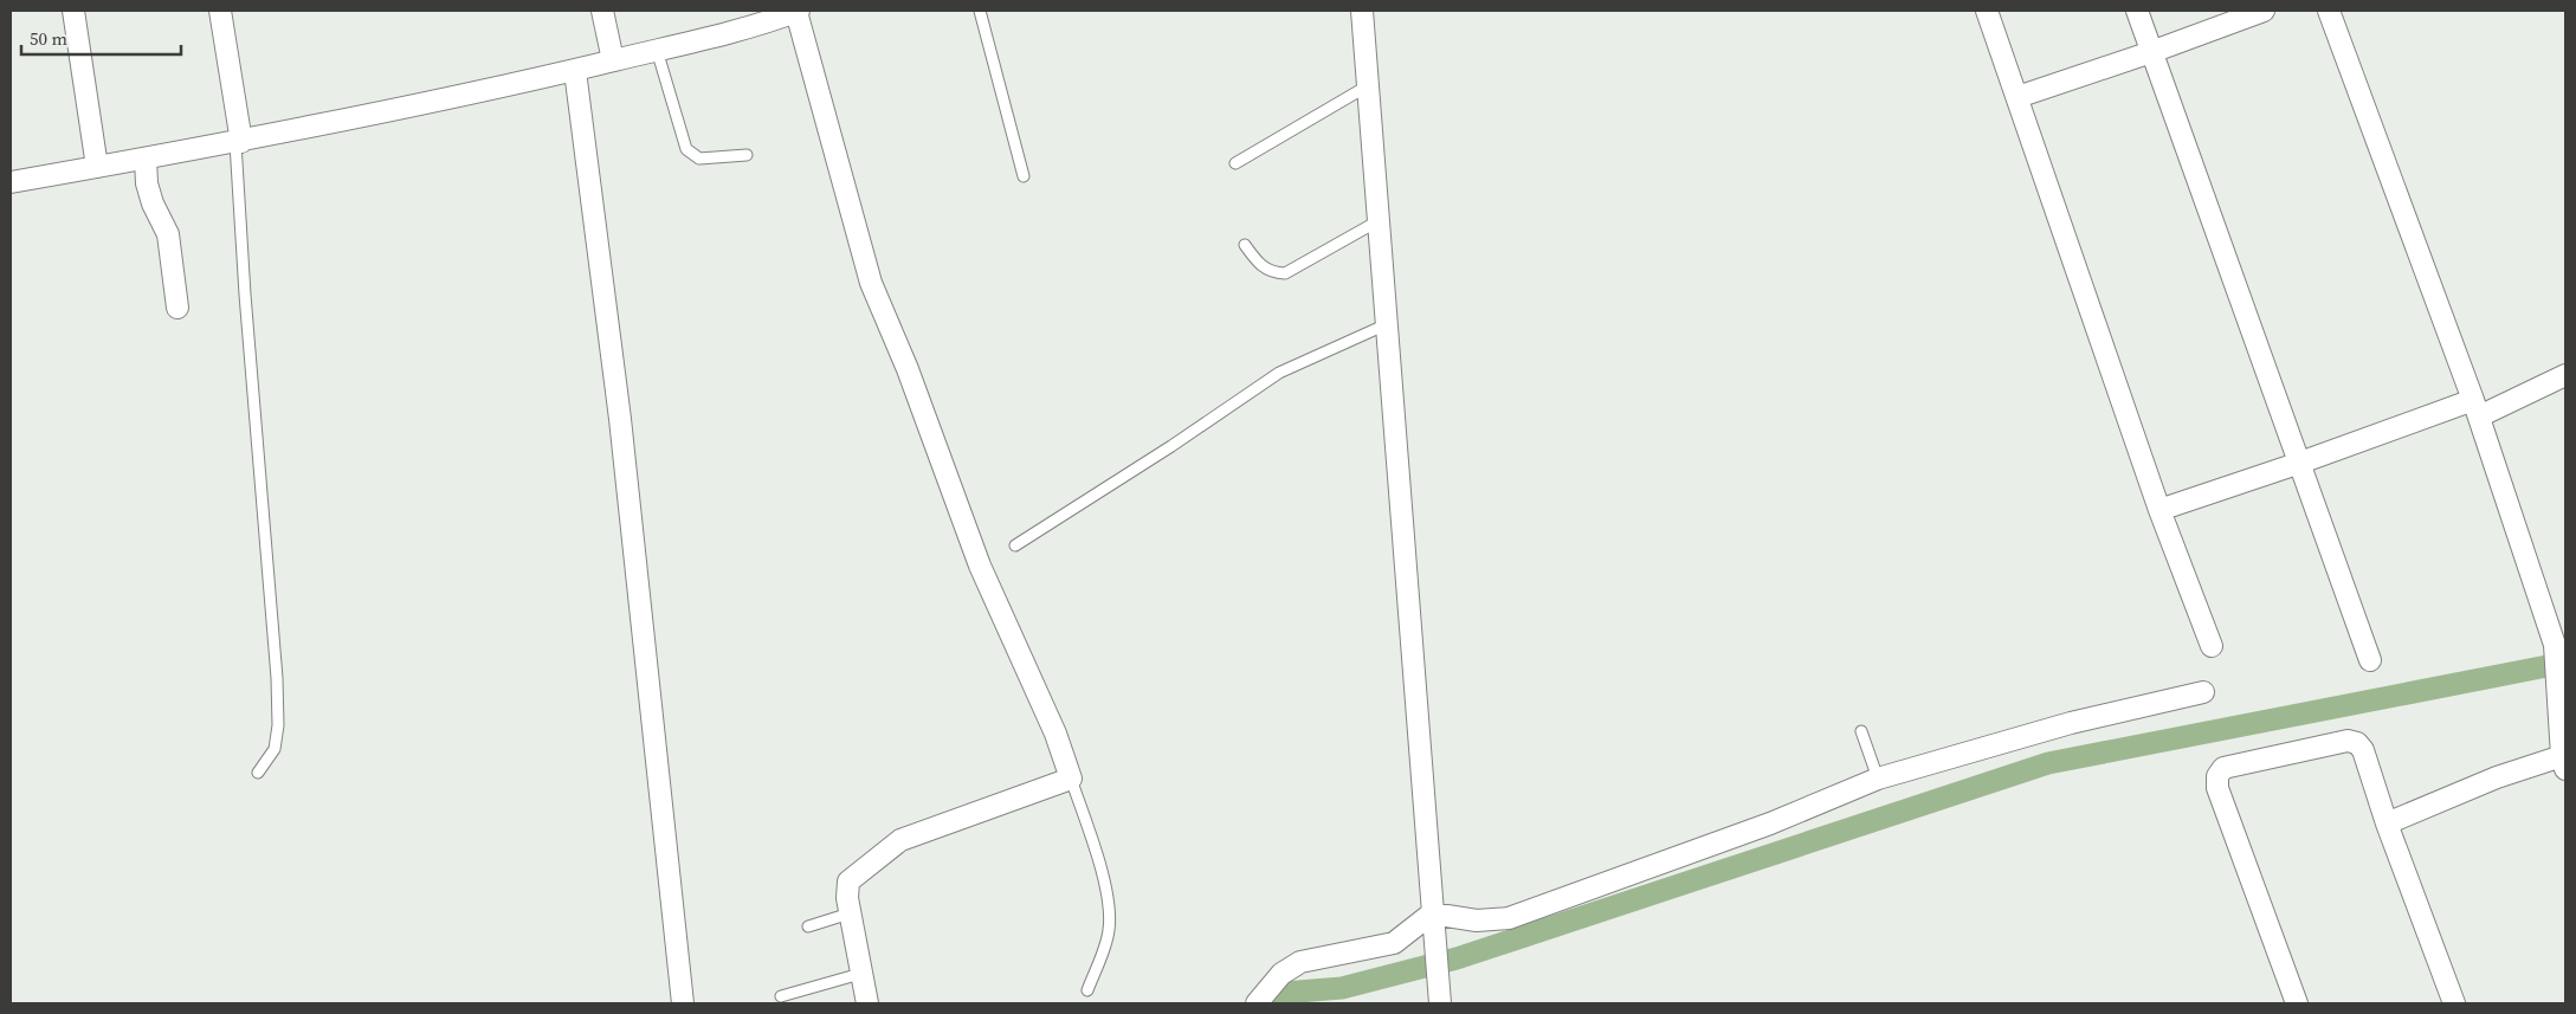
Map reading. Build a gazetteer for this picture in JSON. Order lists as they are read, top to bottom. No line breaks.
{"scale_bar":"50 m"}
